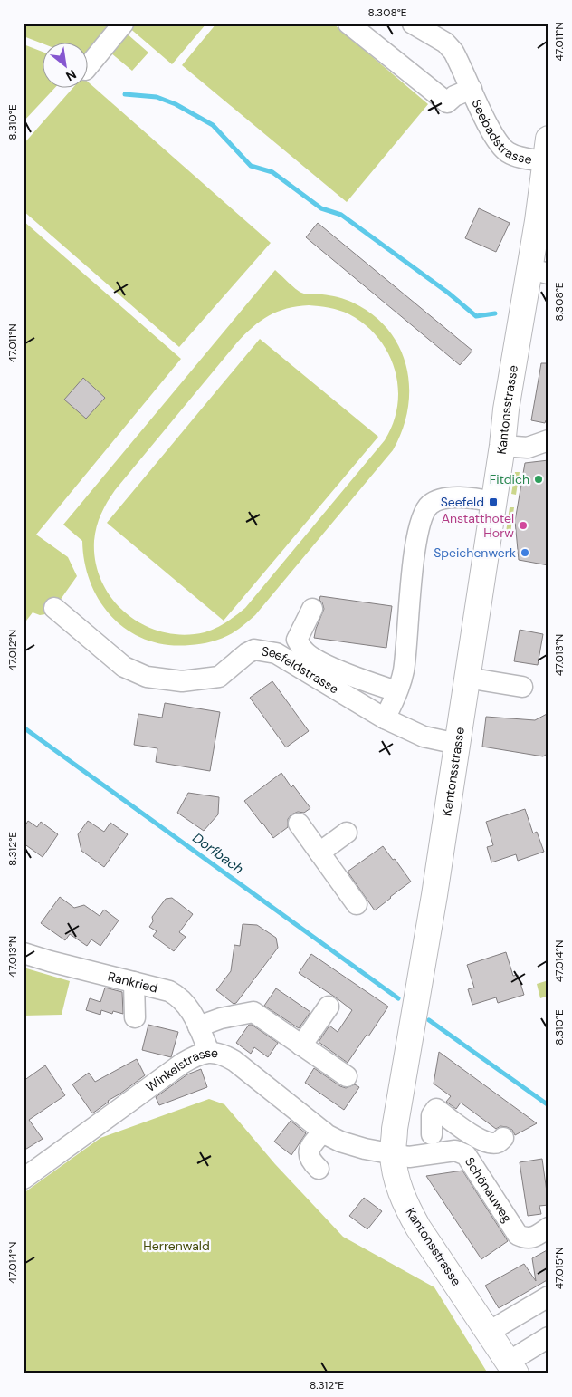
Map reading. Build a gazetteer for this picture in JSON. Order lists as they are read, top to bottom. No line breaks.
{"streets":{"main road":["Kantonsstrasse"],"street":["Seebadstrasse","Seefeldstrasse","Rankried","Winkelstrasse","Schönauweg"]},"crossings":[["Seebadstrasse","Kantonsstrasse"],["Kantonsstrasse","Seefeldstrasse"],["Kantonsstrasse","Winkelstrasse"],["Kantonsstrasse","Schönauweg"],["Rankried","Winkelstrasse"],["Winkelstrasse","Schönauweg"]],"water":["Dorfbach"],"parks":["Herrenwald"],"places":{"other":["Fitdich","Anstatthotel Horw","Speichenwerk"],"transit":["Seefeld"]},"north":"bottom right","coordinates":["8.308°E","47.011°N","8.310°E","47.012°N","47.013°N","8.312°E","47.014°N","47.015°N"]}
